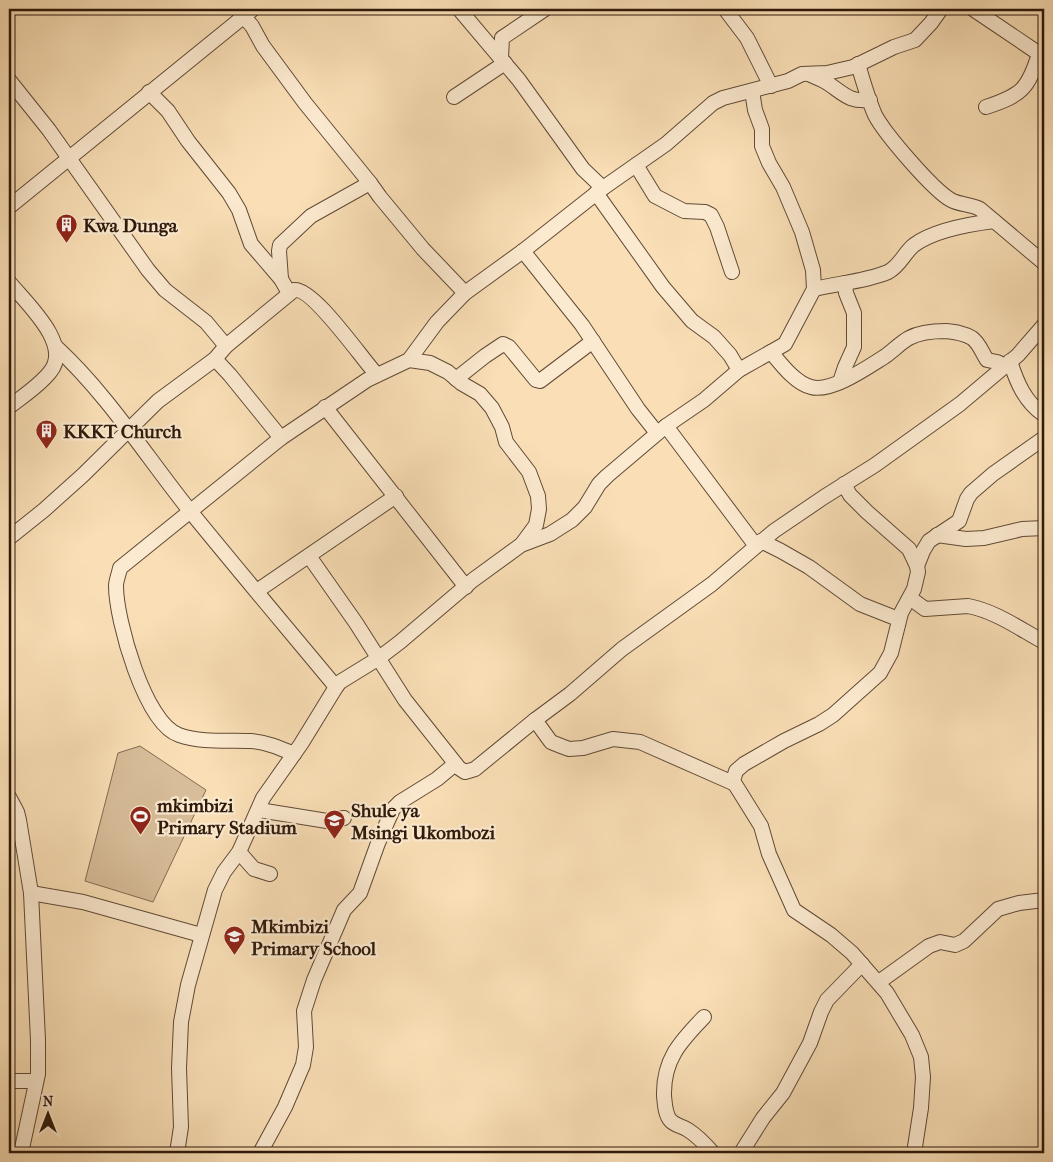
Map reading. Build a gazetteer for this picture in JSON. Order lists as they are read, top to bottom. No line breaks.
{"places":{"building":["Kwa Dunga","KKKT Church"],"sports":["mkimbizi Primary Stadium"],"school or university":["Shule ya Msingi Ukombozi","Mkimbizi Primary School"]},"north":"top"}
